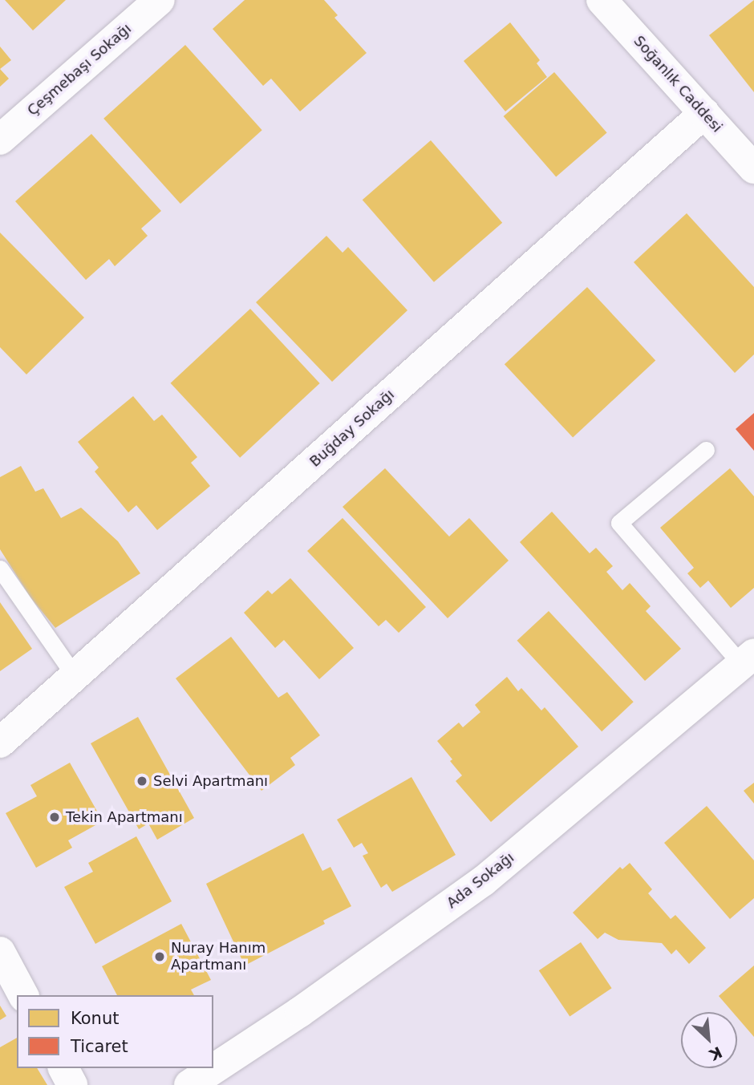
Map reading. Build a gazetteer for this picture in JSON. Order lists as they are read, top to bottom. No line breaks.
{"streets":{"street":["Çeşmebaşı Sokağı","Soğanlık Caddesi","Buğday Sokağı","Ada Sokağı"]},"crossings":[["Soğanlık Caddesi","Buğday Sokağı"]],"places":["Selvi Apartmanı","Tekin Apartmanı","Nuray Hanım Apartmanı"],"legend":["Konut","Ticaret"],"north":"bottom right"}
